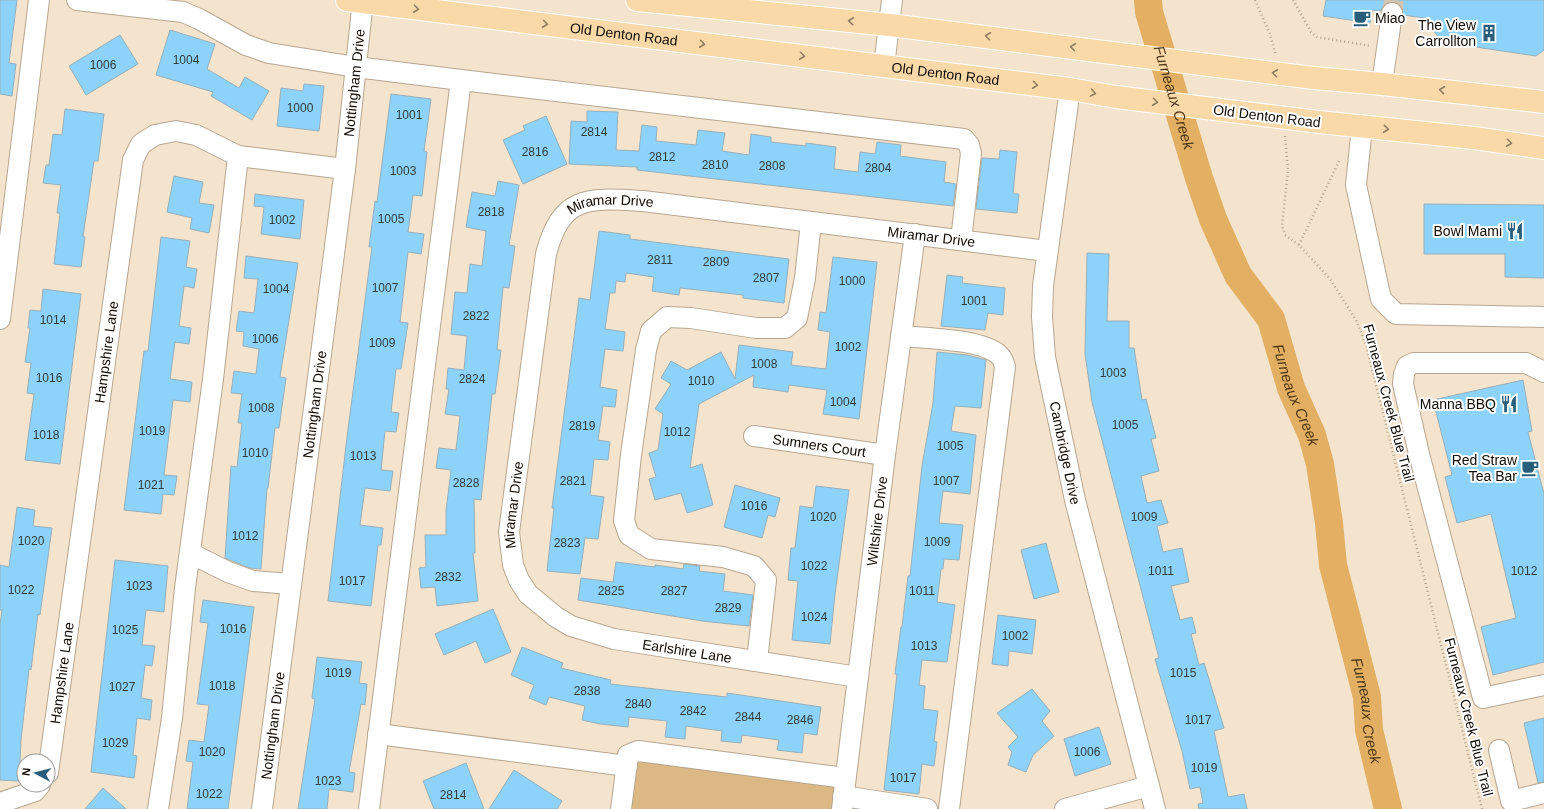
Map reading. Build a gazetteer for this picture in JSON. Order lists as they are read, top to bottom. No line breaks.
{"streets":{"main road":["Old Denton Road"],"street":["Nottingham Drive","Miramar Drive","Hampshire Lane","Sumners Court","Cambridge Drive","Wiltshire Drive","Earlshire Lane"],"path":["Furneaux Creek Blue Trail"]},"crossings":[["Old Denton Road","Nottingham Drive"],["Old Denton Road","Cambridge Drive"],["Nottingham Drive","Hampshire Lane"],["Miramar Drive","Cambridge Drive"],["Miramar Drive","Wiltshire Drive"],["Miramar Drive","Earlshire Lane"],["Sumners Court","Wiltshire Drive"],["Wiltshire Drive","Earlshire Lane"]],"water":["Furneaux Creek"],"places":{"cafe":["Miao","Red Straw Tea Bar"],"building":["The View Carrollton"],"restaurant":["Bowl Mami","Manna BBQ"]},"house_numbers":["1004","1006","1000","1001","2814","2816","2812","2810","2808","2804","1003","2818","1005","1002","2811","2809","2807","1000","1007","1004","1001","2822","1014","1006","1009","1002","1008","1003","1016","2824","1010","1004","1008","1005","2819","1019","1012","1018","1005","1010","1013","2821","1007","2828","1021","1016","1020","1009","1012","1020","1009","2823","1022","1011","1012","2832","1017","1023","1022","2825","2827","1011","2829","1024","1016","1025","1002","1013","1019","1015","1018","1027","2838","2840","2842","2844","2846","1017","1029","1020","1006","1019","1017","1023","1022","2814"],"north":"left"}
